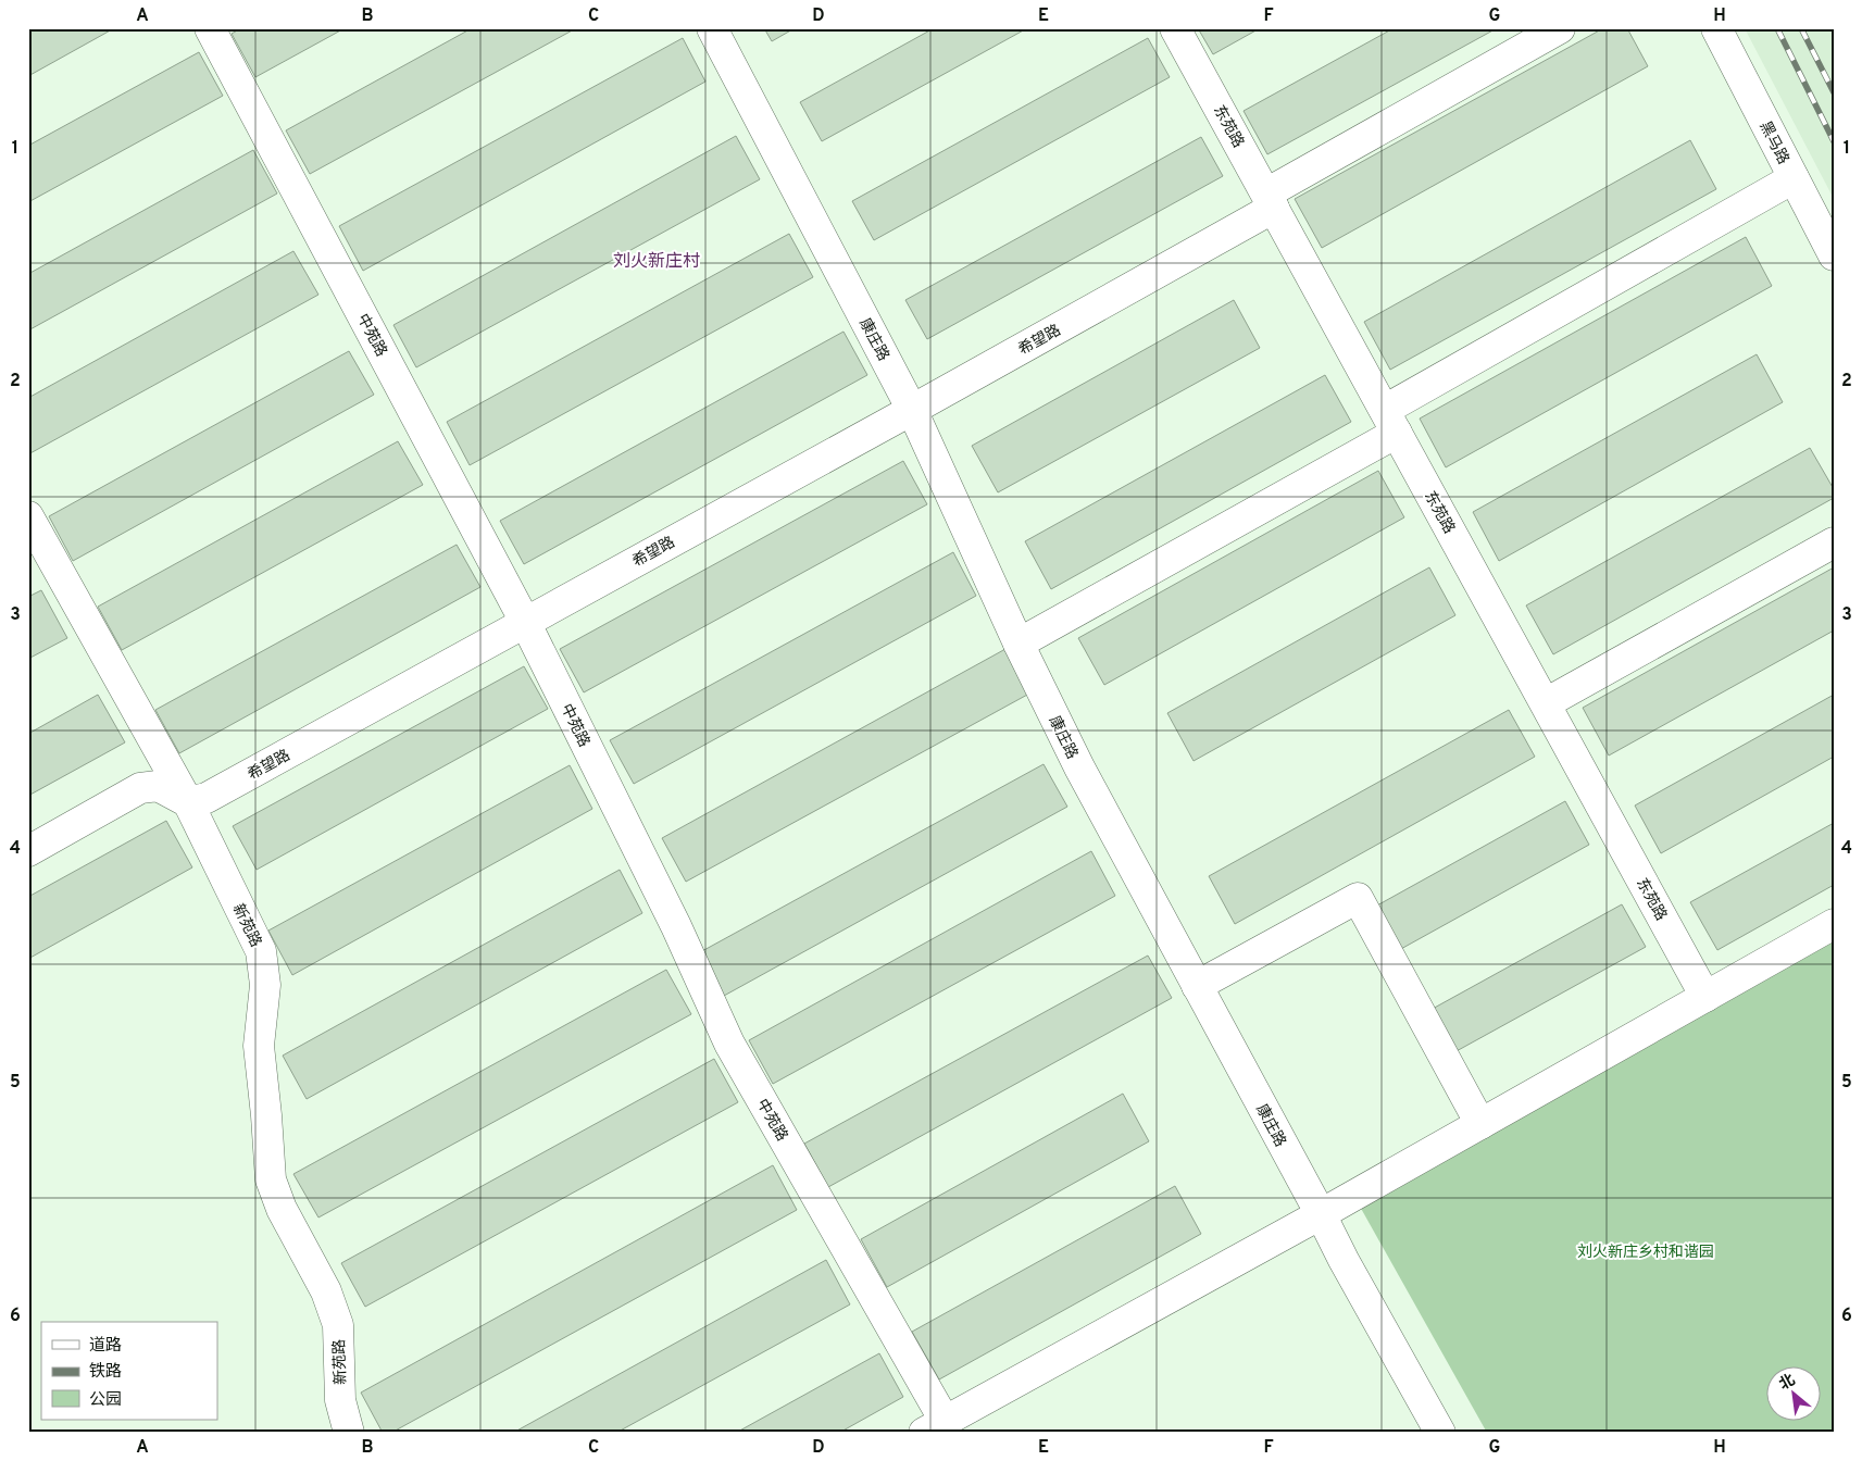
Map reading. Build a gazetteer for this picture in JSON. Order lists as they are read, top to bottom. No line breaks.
{"streets":{"street":["东苑路","黑马路","中苑路","康庄路","希望路","新苑路"]},"crossings":[["东苑路","希望路"],["中苑路","希望路"],["康庄路","希望路"],["希望路","新苑路"]],"districts":["刘火新庄村"],"parks":["刘火新庄乡村和谐园"],"legend":["道路","铁路","公园"],"north":"top left","grid":{"columns":["A","B","C","D","E","F","G","H"],"rows":["1","2","3","4","5","6"]}}
